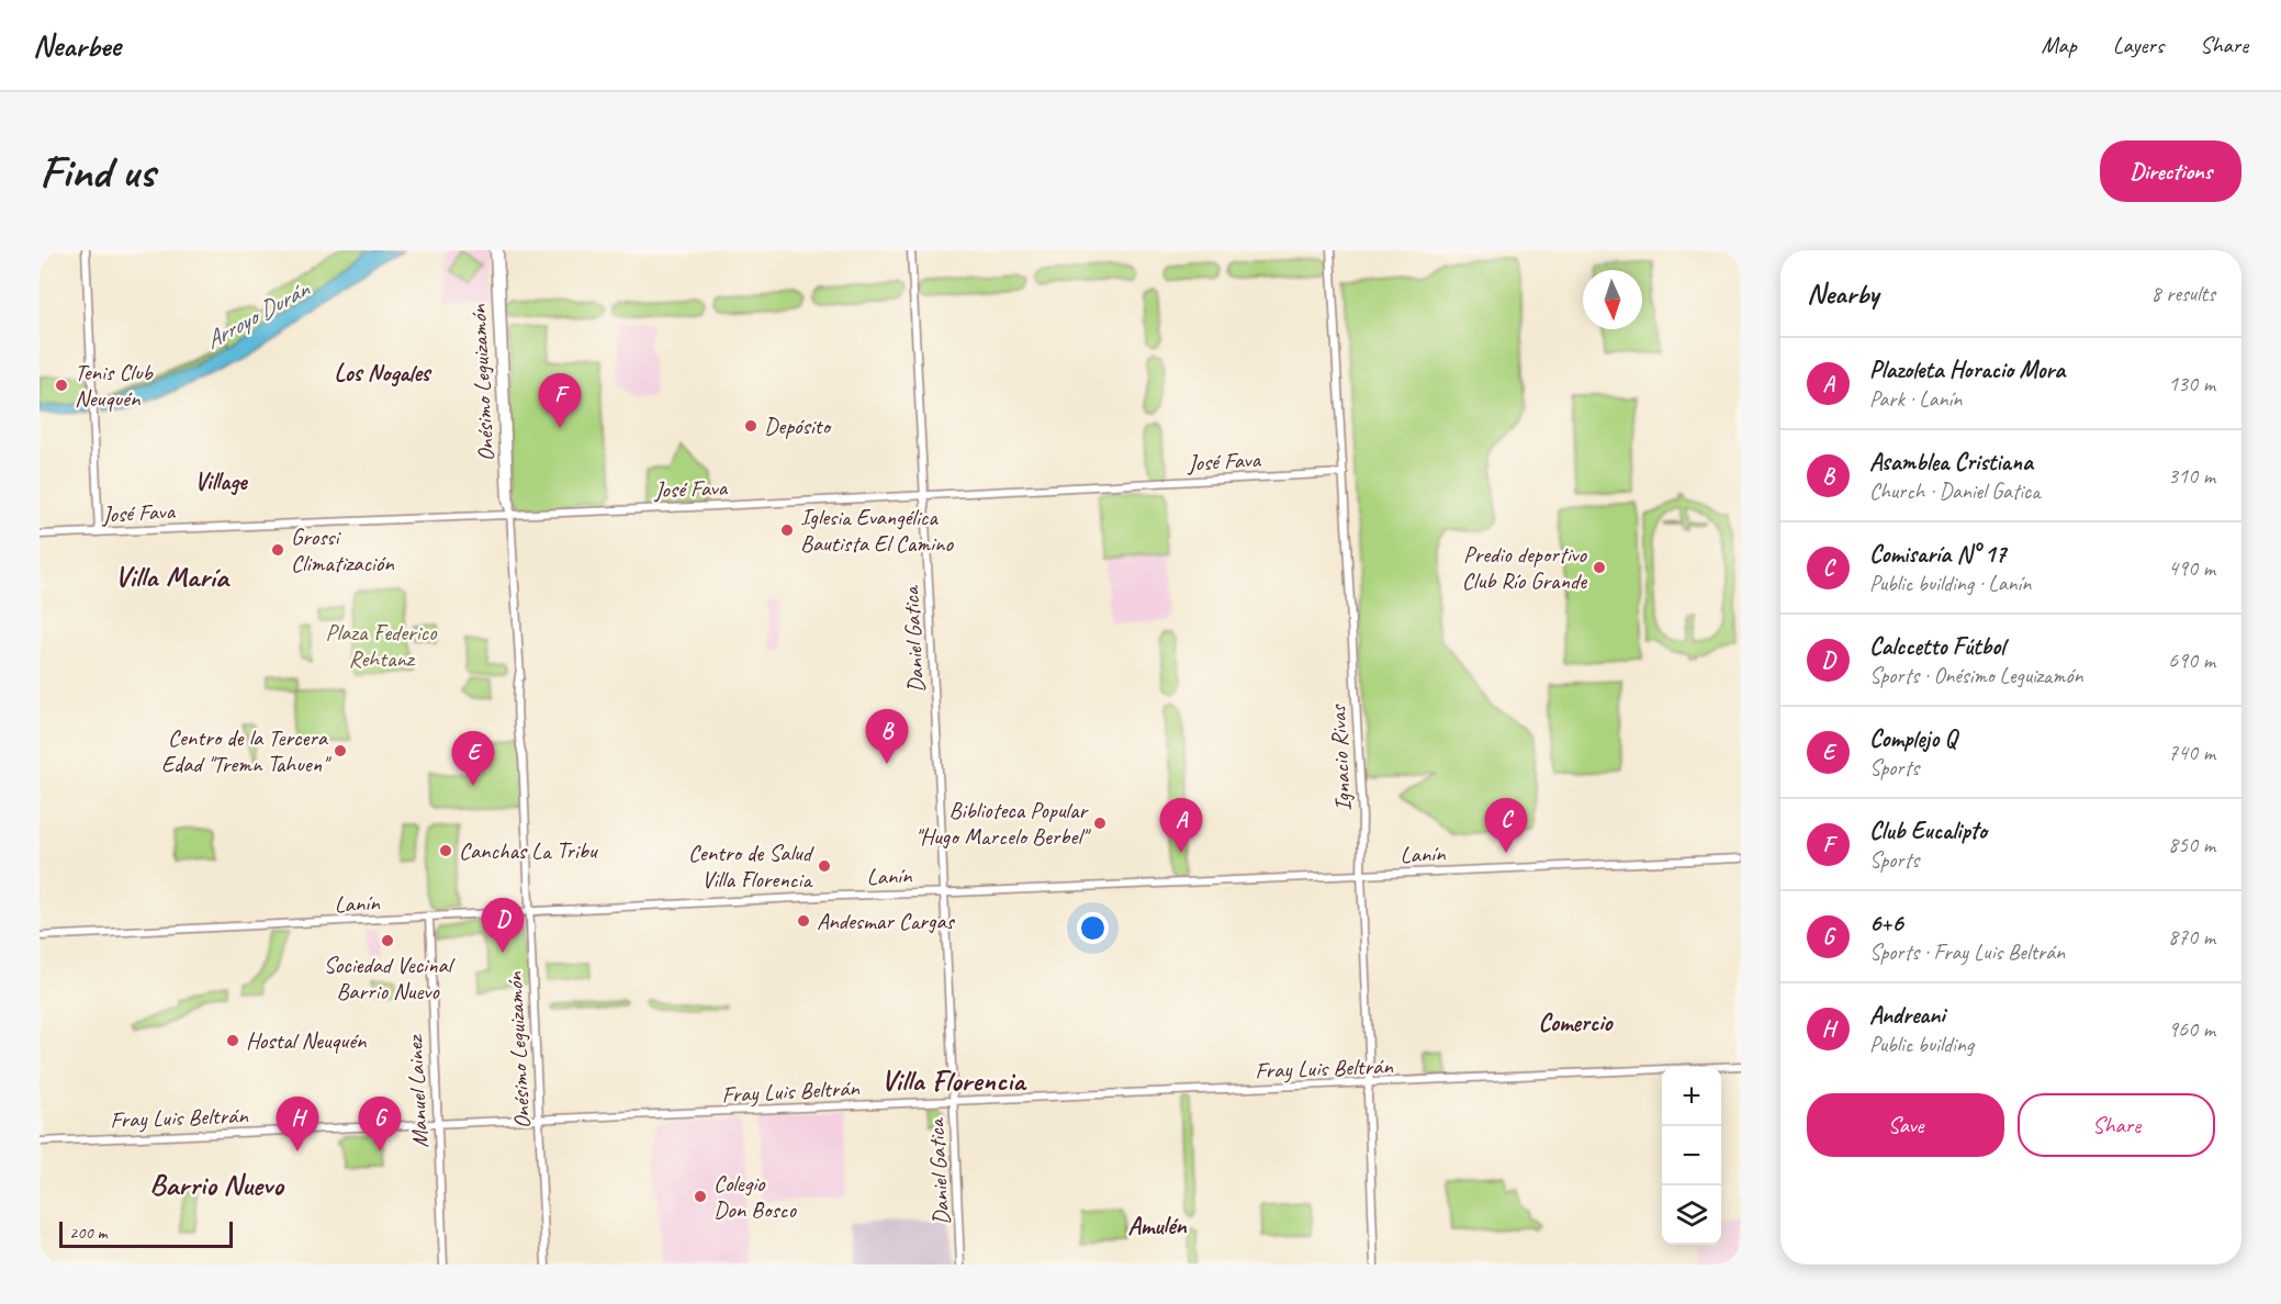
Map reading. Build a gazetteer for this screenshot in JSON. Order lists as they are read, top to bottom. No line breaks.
{"streets":{"street":["Onésimo Leguizamón","José Fava","Daniel Gatica","Ignacio Rivas","Lanín","Fray Luis Beltrán","Manuel Lainez"]},"crossings":[["Onésimo Leguizamón","José Fava"],["Onésimo Leguizamón","Lanín"],["Onésimo Leguizamón","Fray Luis Beltrán"],["José Fava","Daniel Gatica"],["José Fava","Ignacio Rivas"],["Daniel Gatica","Lanín"],["Daniel Gatica","Fray Luis Beltrán"],["Ignacio Rivas","Lanín"],["Ignacio Rivas","Fray Luis Beltrán"],["Lanín","Manuel Lainez"],["Fray Luis Beltrán","Manuel Lainez"]],"districts":["Los Nogales","Village","Villa María","Comercio","Villa Florencia","Barrio Nuevo","Amulén"],"water":["Arroyo Durán"],"parks":["Plaza Federico Rehtanz"],"places":["Tenis Club Neuquén","Depósito","Iglesia Evangélica Bautista El Camino","Grossi Climatización","Predio deportivo Club Río Grande","Centro de la Tercera Edad \"Tremn Tahuen\"","Biblioteca Popular \"Hugo Marcelo Berbel\"","Canchas La Tribu","Centro de Salud Villa Florencia","Andesmar Cargas","Sociedad Vecinal Barrio Nuevo","Hostal Neuquén","Colegio Don Bosco"],"scale_bar":"200 m","north":"bottom","page":{"header":"Nearbee","nav":["Map","Layers","Share"],"buttons":["Directions",["Save","Share"]],"title":"Find us","heading":["Nearby","8 results"],"list":[{"mark":"A","name":"Plazoleta Horacio Mora","note":"Park · Lanín","value":"130 m"},{"mark":"B","name":"Asamblea Cristiana","note":"Church · Daniel Gatica","value":"310 m"},{"mark":"C","name":"Comisaría N° 17","note":"Public building · Lanín","value":"490 m"},{"mark":"D","name":"Calccetto Fútbol","note":"Sports · Onésimo Leguizamón","value":"690 m"},{"mark":"E","name":"Complejo Q","note":"Sports","value":"740 m"},{"mark":"F","name":"Club Eucalipto","note":"Sports","value":"850 m"},{"mark":"G","name":"6+6","note":"Sports · Fray Luis Beltrán","value":"870 m"},{"mark":"H","name":"Andreani","note":"Public building","value":"960 m"}],"pins":["F","B","E","A","C","D","G","H"],"map_buttons":["+","−"],"scale":"200 m"}}
